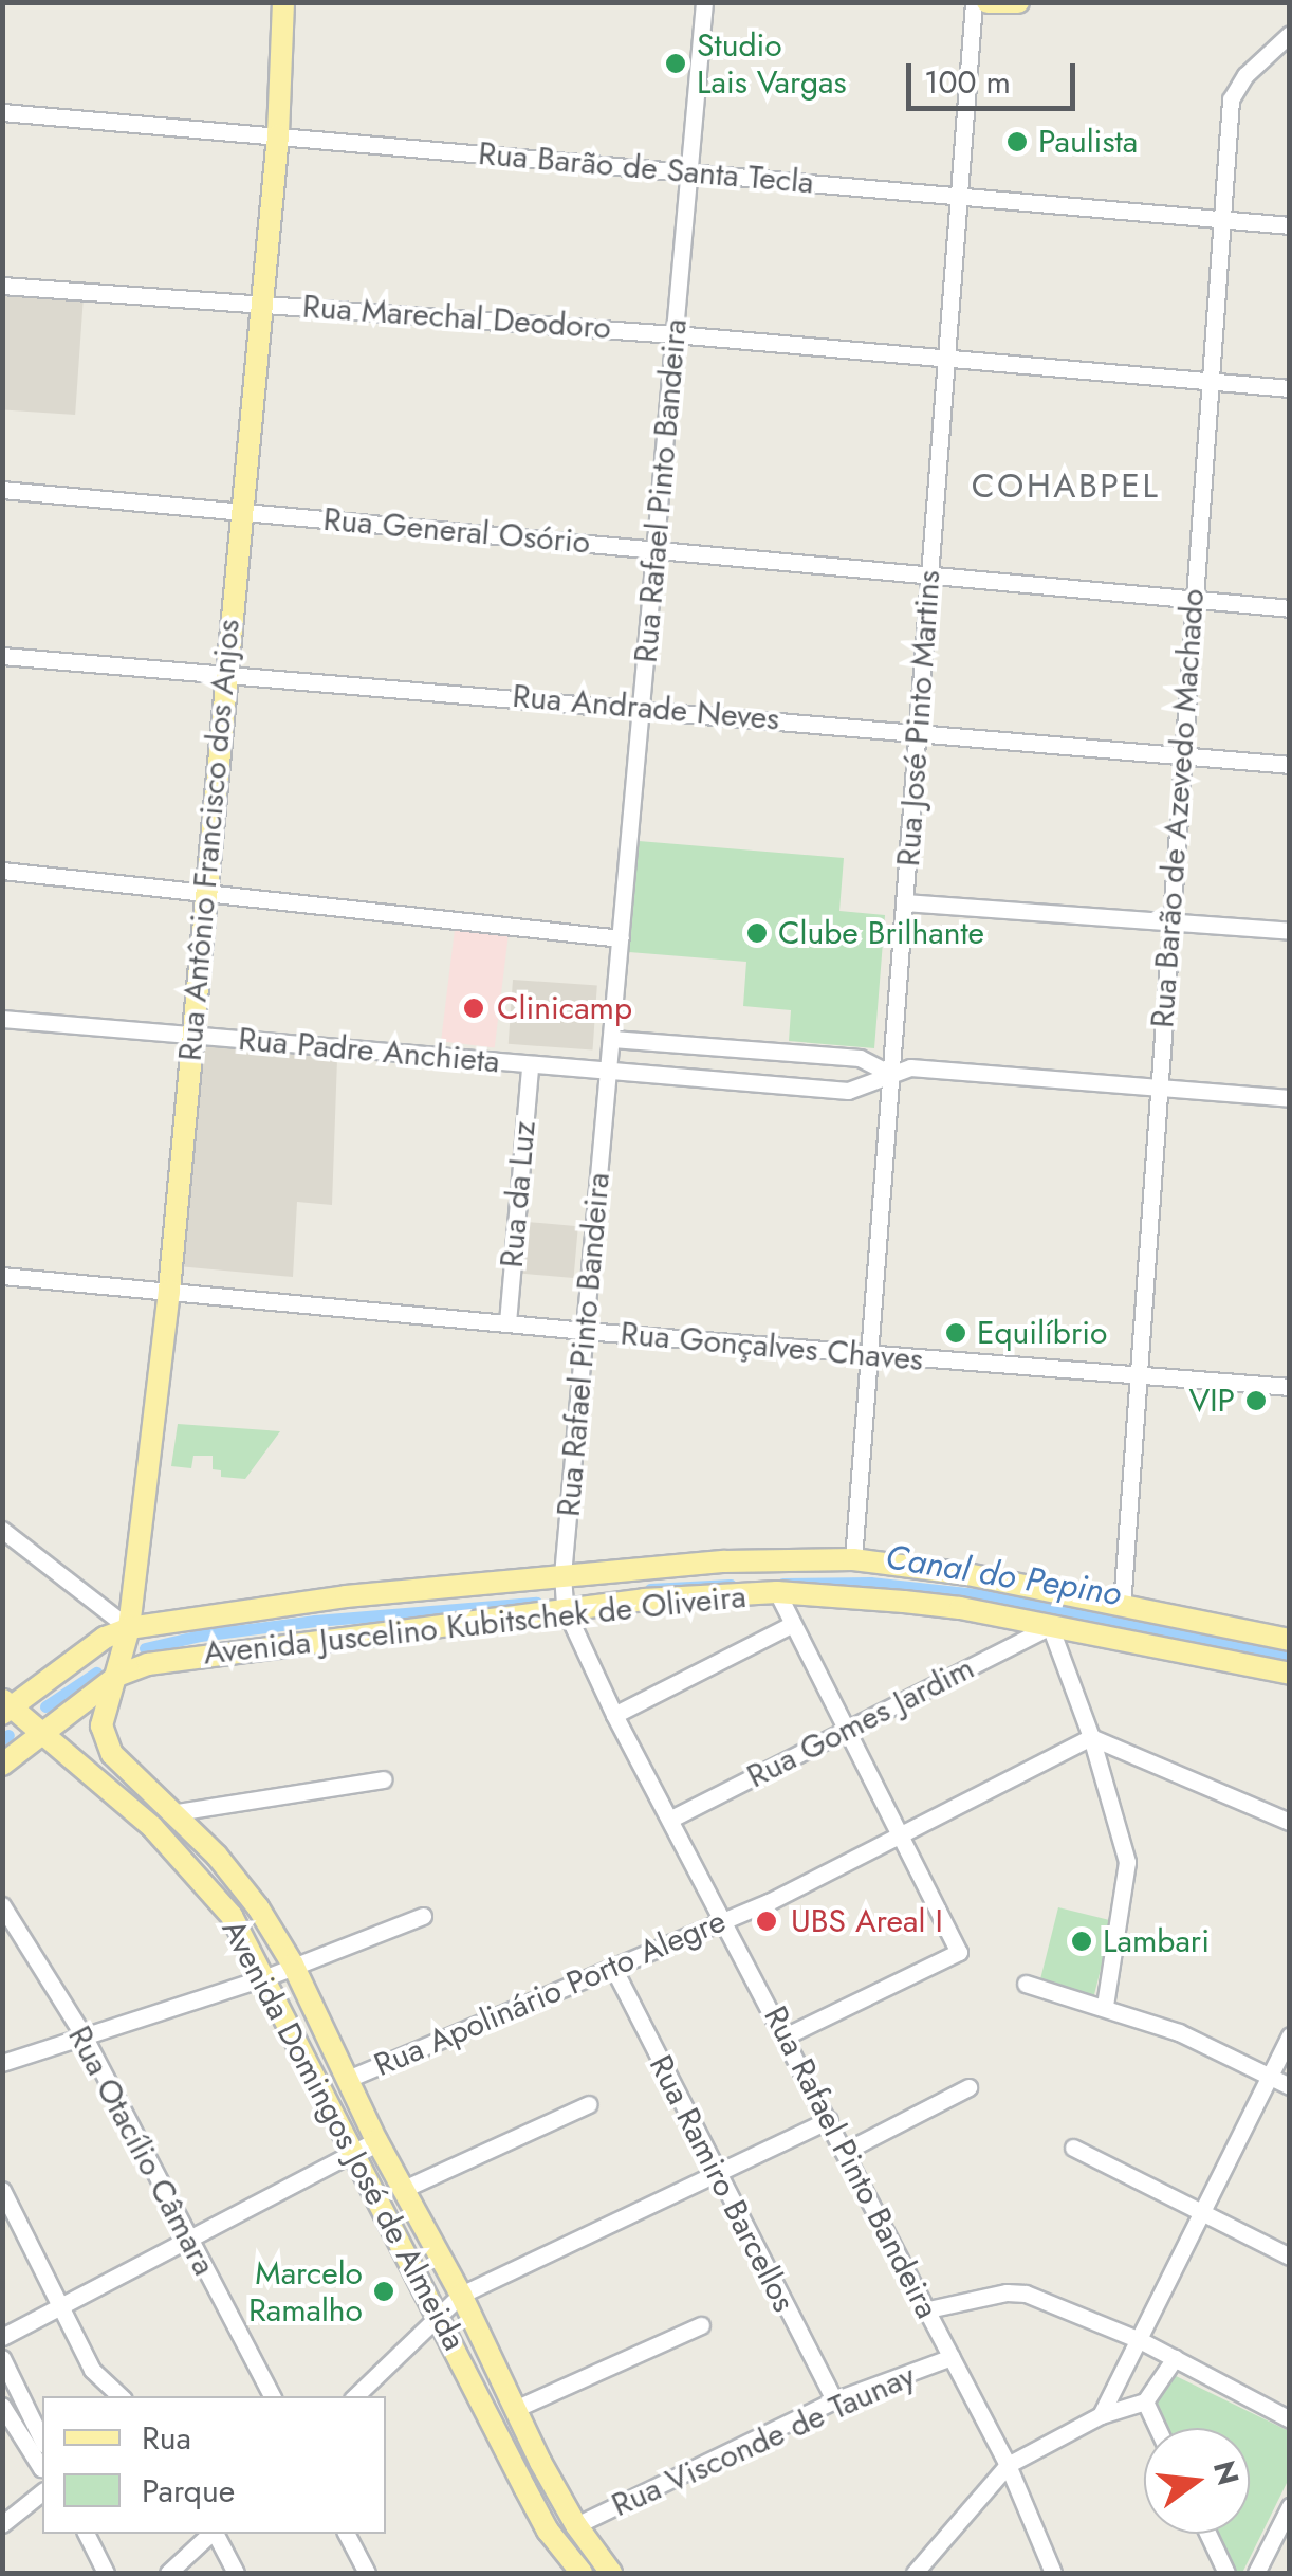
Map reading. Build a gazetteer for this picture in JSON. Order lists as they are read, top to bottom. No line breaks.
{"streets":{"main road":["Rua Antônio Francisco dos Anjos","Avenida Juscelino Kubitschek de Oliveira","Avenida Domingos José de Almeida"],"street":["Rua Barão de Santa Tecla","Rua Marechal Deodoro","Rua Rafael Pinto Bandeira","Rua General Osório","Rua Andrade Neves","Rua José Pinto Martins","Rua Barão de Azevedo Machado","Rua Padre Anchieta","Rua da Luz","Rua Gonçalves Chaves","Rua Gomes Jardim","Rua Apolinário Porto Alegre","Rua Otacílio Câmara","Rua Ramiro Barcellos","Rua Visconde de Taunay"]},"crossings":[["Rua Barão de Santa Tecla","Rua Rafael Pinto Bandeira"],["Rua Barão de Santa Tecla","Rua José Pinto Martins"],["Rua Barão de Santa Tecla","Rua Barão de Azevedo Machado"],["Rua Barão de Santa Tecla","Rua Antônio Francisco dos Anjos"],["Rua Marechal Deodoro","Rua Rafael Pinto Bandeira"],["Rua Marechal Deodoro","Rua José Pinto Martins"],["Rua Marechal Deodoro","Rua Barão de Azevedo Machado"],["Rua Marechal Deodoro","Rua Antônio Francisco dos Anjos"],["Rua Rafael Pinto Bandeira","Rua General Osório"],["Rua Rafael Pinto Bandeira","Rua Andrade Neves"],["Rua Rafael Pinto Bandeira","Rua Padre Anchieta"],["Rua Rafael Pinto Bandeira","Rua Gonçalves Chaves"],["Rua Rafael Pinto Bandeira","Avenida Juscelino Kubitschek de Oliveira"],["Rua Rafael Pinto Bandeira","Rua Gomes Jardim"],["Rua Rafael Pinto Bandeira","Rua Apolinário Porto Alegre"],["Rua Rafael Pinto Bandeira","Rua Visconde de Taunay"],["Rua General Osório","Rua José Pinto Martins"],["Rua General Osório","Rua Barão de Azevedo Machado"],["Rua General Osório","Rua Antônio Francisco dos Anjos"],["Rua Andrade Neves","Rua José Pinto Martins"],["Rua Andrade Neves","Rua Barão de Azevedo Machado"],["Rua Andrade Neves","Rua Antônio Francisco dos Anjos"],["Rua José Pinto Martins","Rua Gonçalves Chaves"],["Rua José Pinto Martins","Avenida Juscelino Kubitschek de Oliveira"],["Rua Barão de Azevedo Machado","Rua Gonçalves Chaves"],["Rua Barão de Azevedo Machado","Avenida Juscelino Kubitschek de Oliveira"],["Rua Antônio Francisco dos Anjos","Rua Padre Anchieta"],["Rua Antônio Francisco dos Anjos","Rua Gonçalves Chaves"],["Rua Antônio Francisco dos Anjos","Avenida Juscelino Kubitschek de Oliveira"],["Rua Antônio Francisco dos Anjos","Avenida Domingos José de Almeida"],["Rua Padre Anchieta","Rua da Luz"],["Rua da Luz","Rua Gonçalves Chaves"],["Avenida Juscelino Kubitschek de Oliveira","Rua Gomes Jardim"],["Avenida Juscelino Kubitschek de Oliveira","Avenida Domingos José de Almeida"],["Rua Apolinário Porto Alegre","Avenida Domingos José de Almeida"],["Rua Apolinário Porto Alegre","Rua Ramiro Barcellos"],["Avenida Domingos José de Almeida","Rua Visconde de Taunay"],["Rua Ramiro Barcellos","Rua Visconde de Taunay"]],"districts":["COHABPEL"],"water":["Canal do Pepino"],"places":["Studio Lais Vargas","Paulista","Clube Brilhante","Clinicamp","Equilíbrio","VIP","UBS Areal I","Lambari","Marcelo Ramalho"],"legend":["Rua","Parque"],"scale_bar":"100 m","north":"right"}
